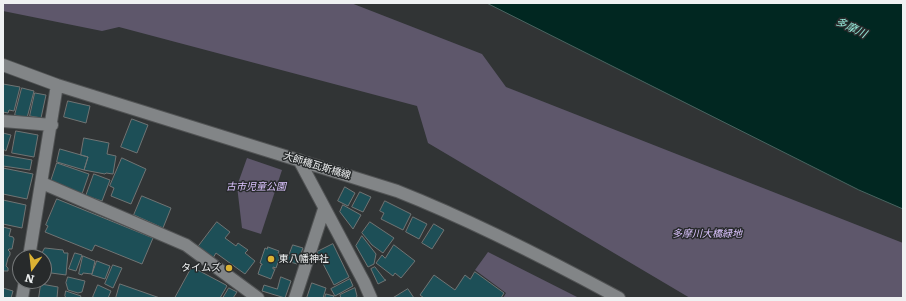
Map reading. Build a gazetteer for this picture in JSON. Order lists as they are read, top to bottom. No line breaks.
{"streets":{"street":["大師橋瓦斯橋線"]},"water":["多摩川"],"parks":["古市児童公園","多摩川大橋緑地"],"places":["東八幡神社","タイムズ"],"north":"bottom"}
